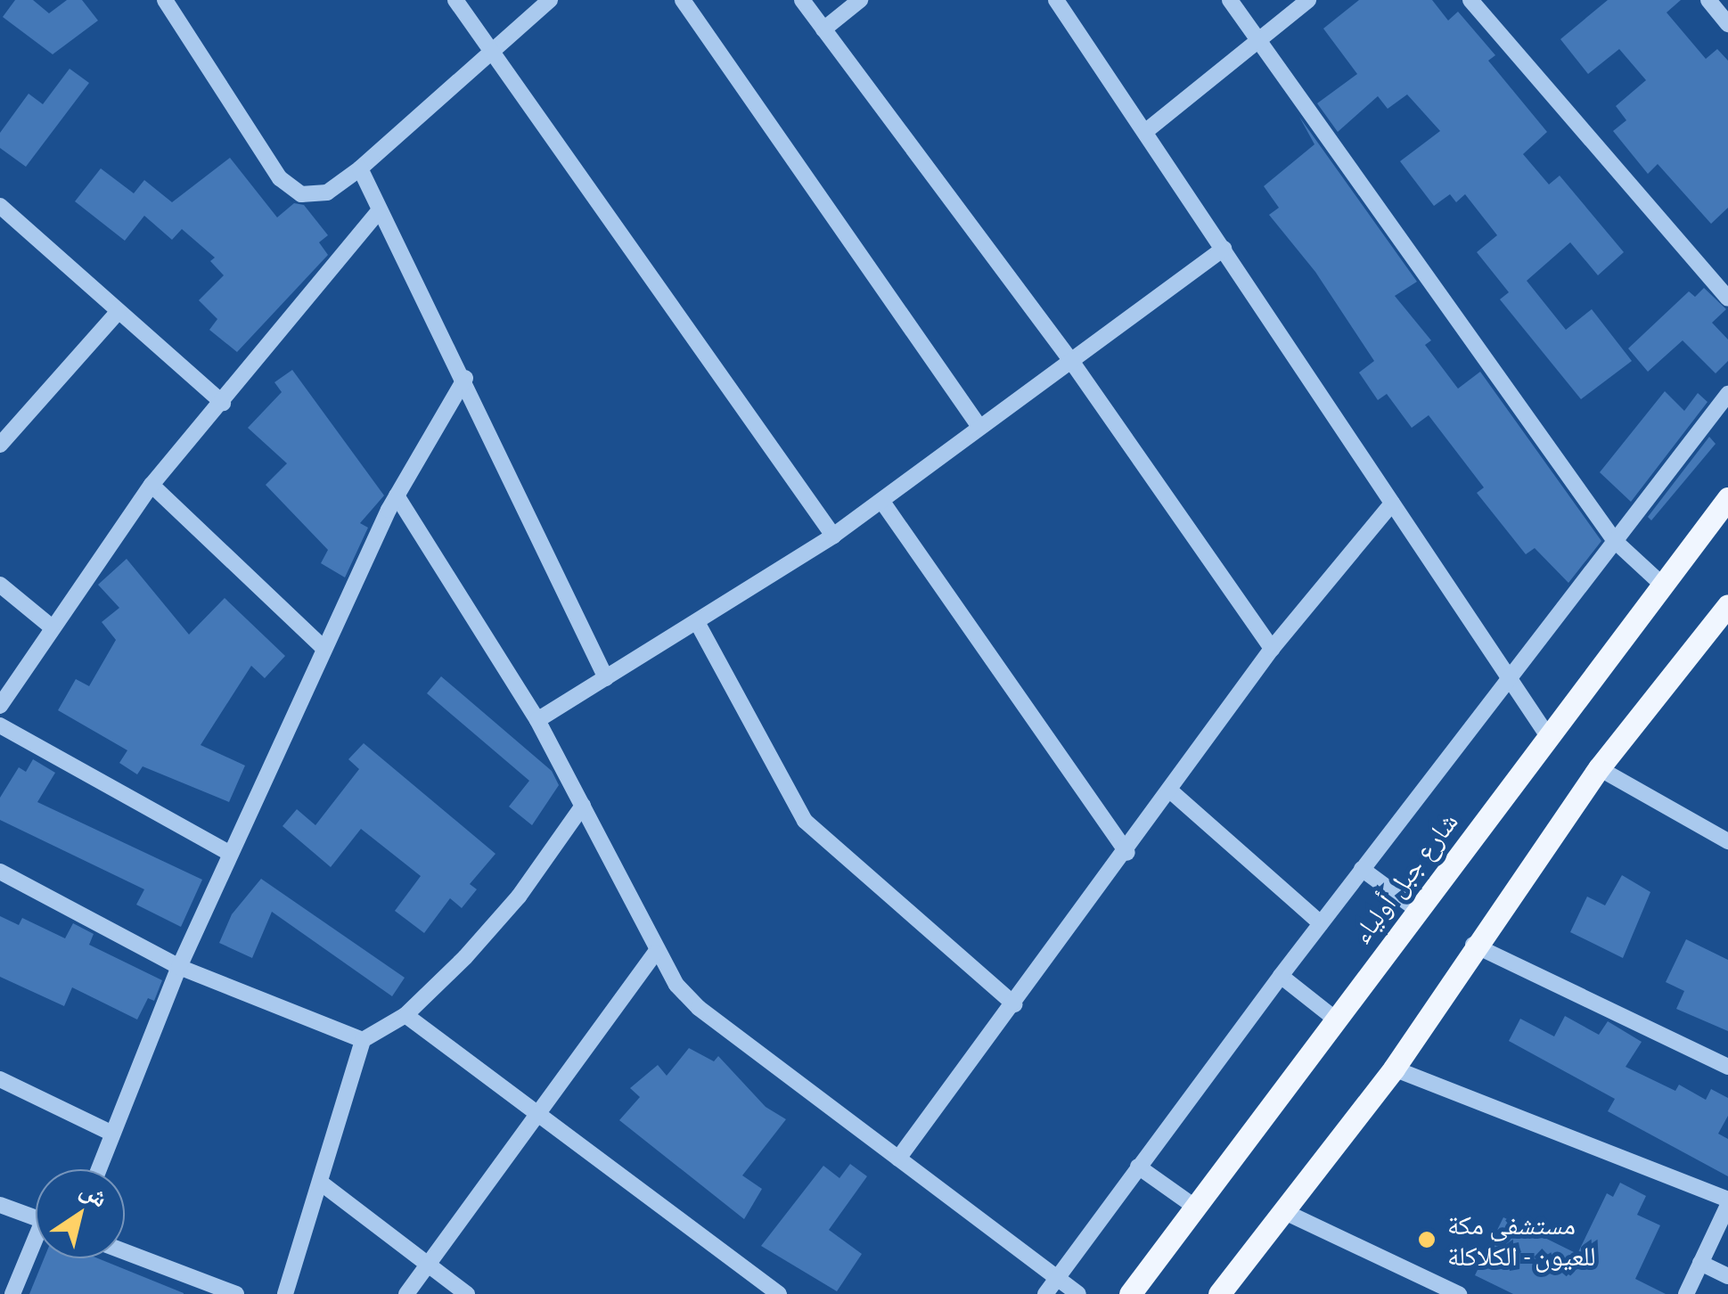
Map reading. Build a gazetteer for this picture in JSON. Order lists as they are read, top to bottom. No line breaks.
{"streets":{"main road":["شارع جبل أولياء"]},"places":["مستشفى مكة للعيون - الكلاكلة"],"north":"top right"}
